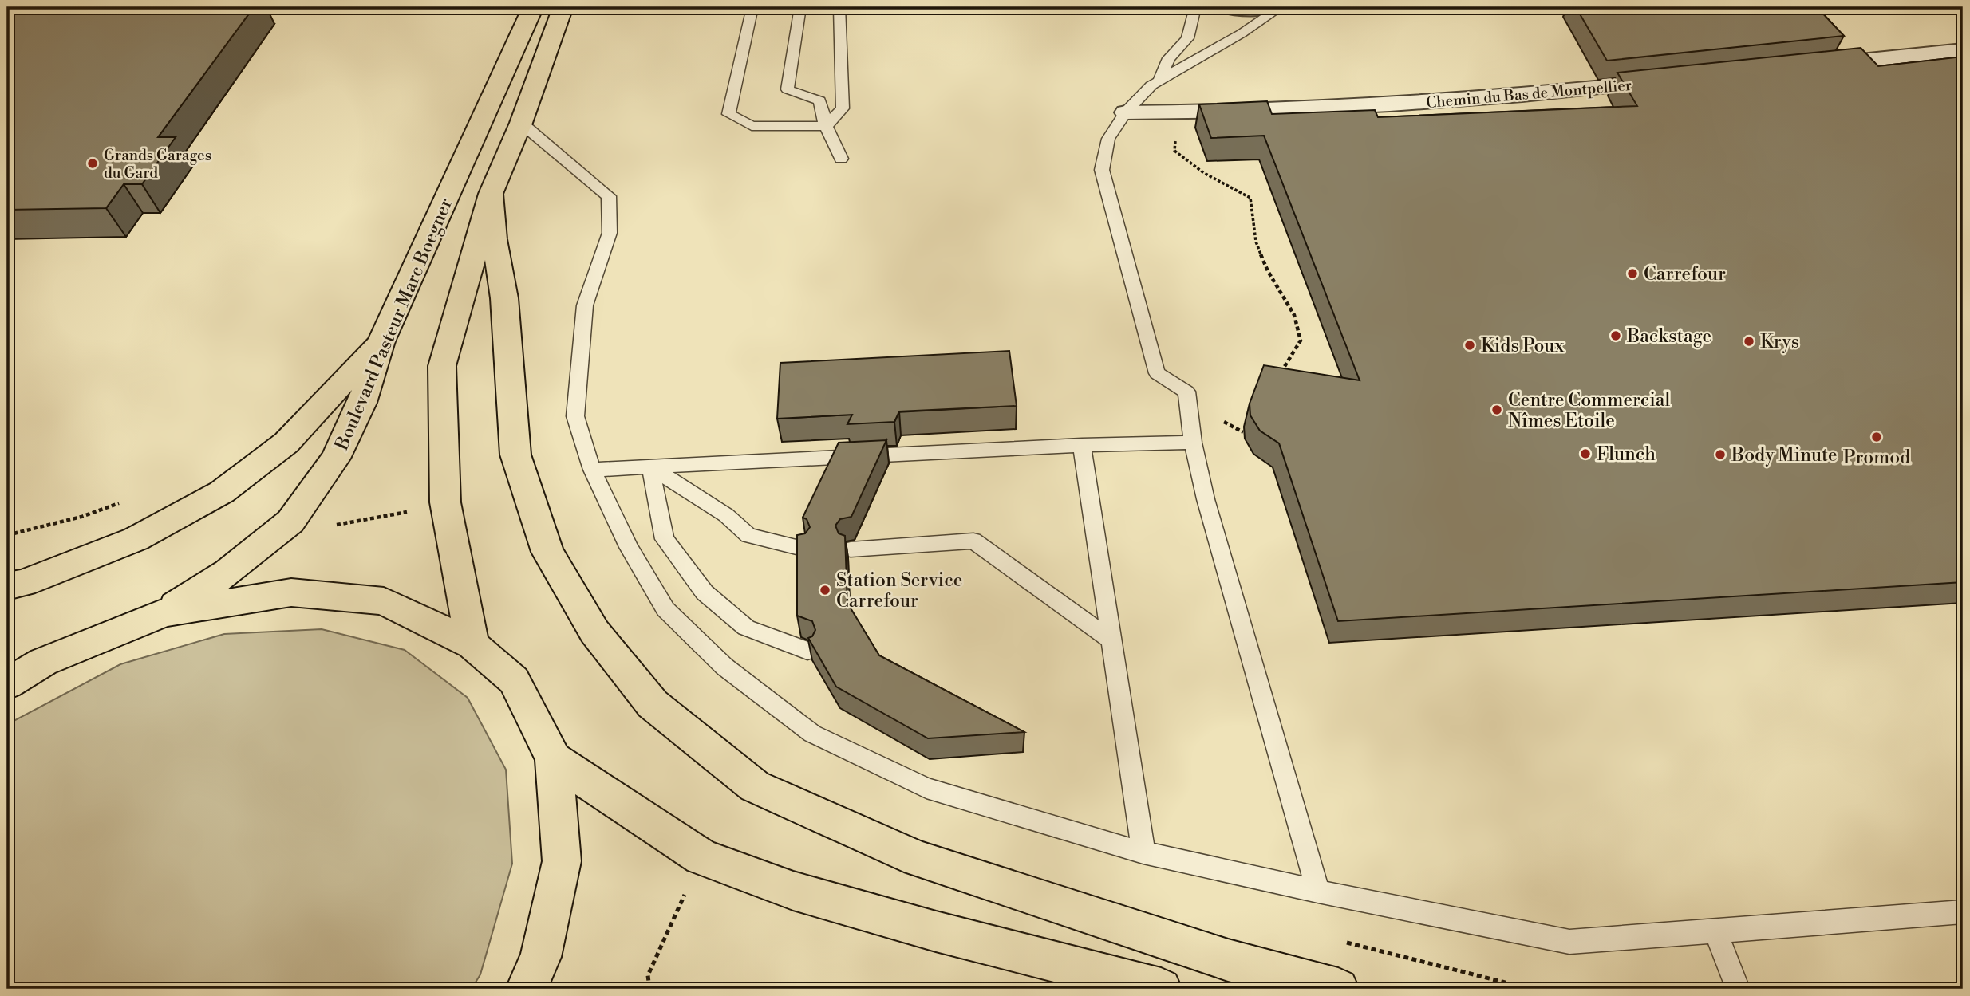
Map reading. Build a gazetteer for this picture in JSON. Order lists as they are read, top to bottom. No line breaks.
{"streets":{"main road":["Boulevard Pasteur Marc Boegner"],"street":["Chemin du Bas de Montpellier"]},"places":["Grands Garages du Gard","Carrefour","Backstage","Krys","Kids Poux","Centre Commercial Nîmes Etoile","Promod","Flunch","Body Minute","Station Service Carrefour"]}
